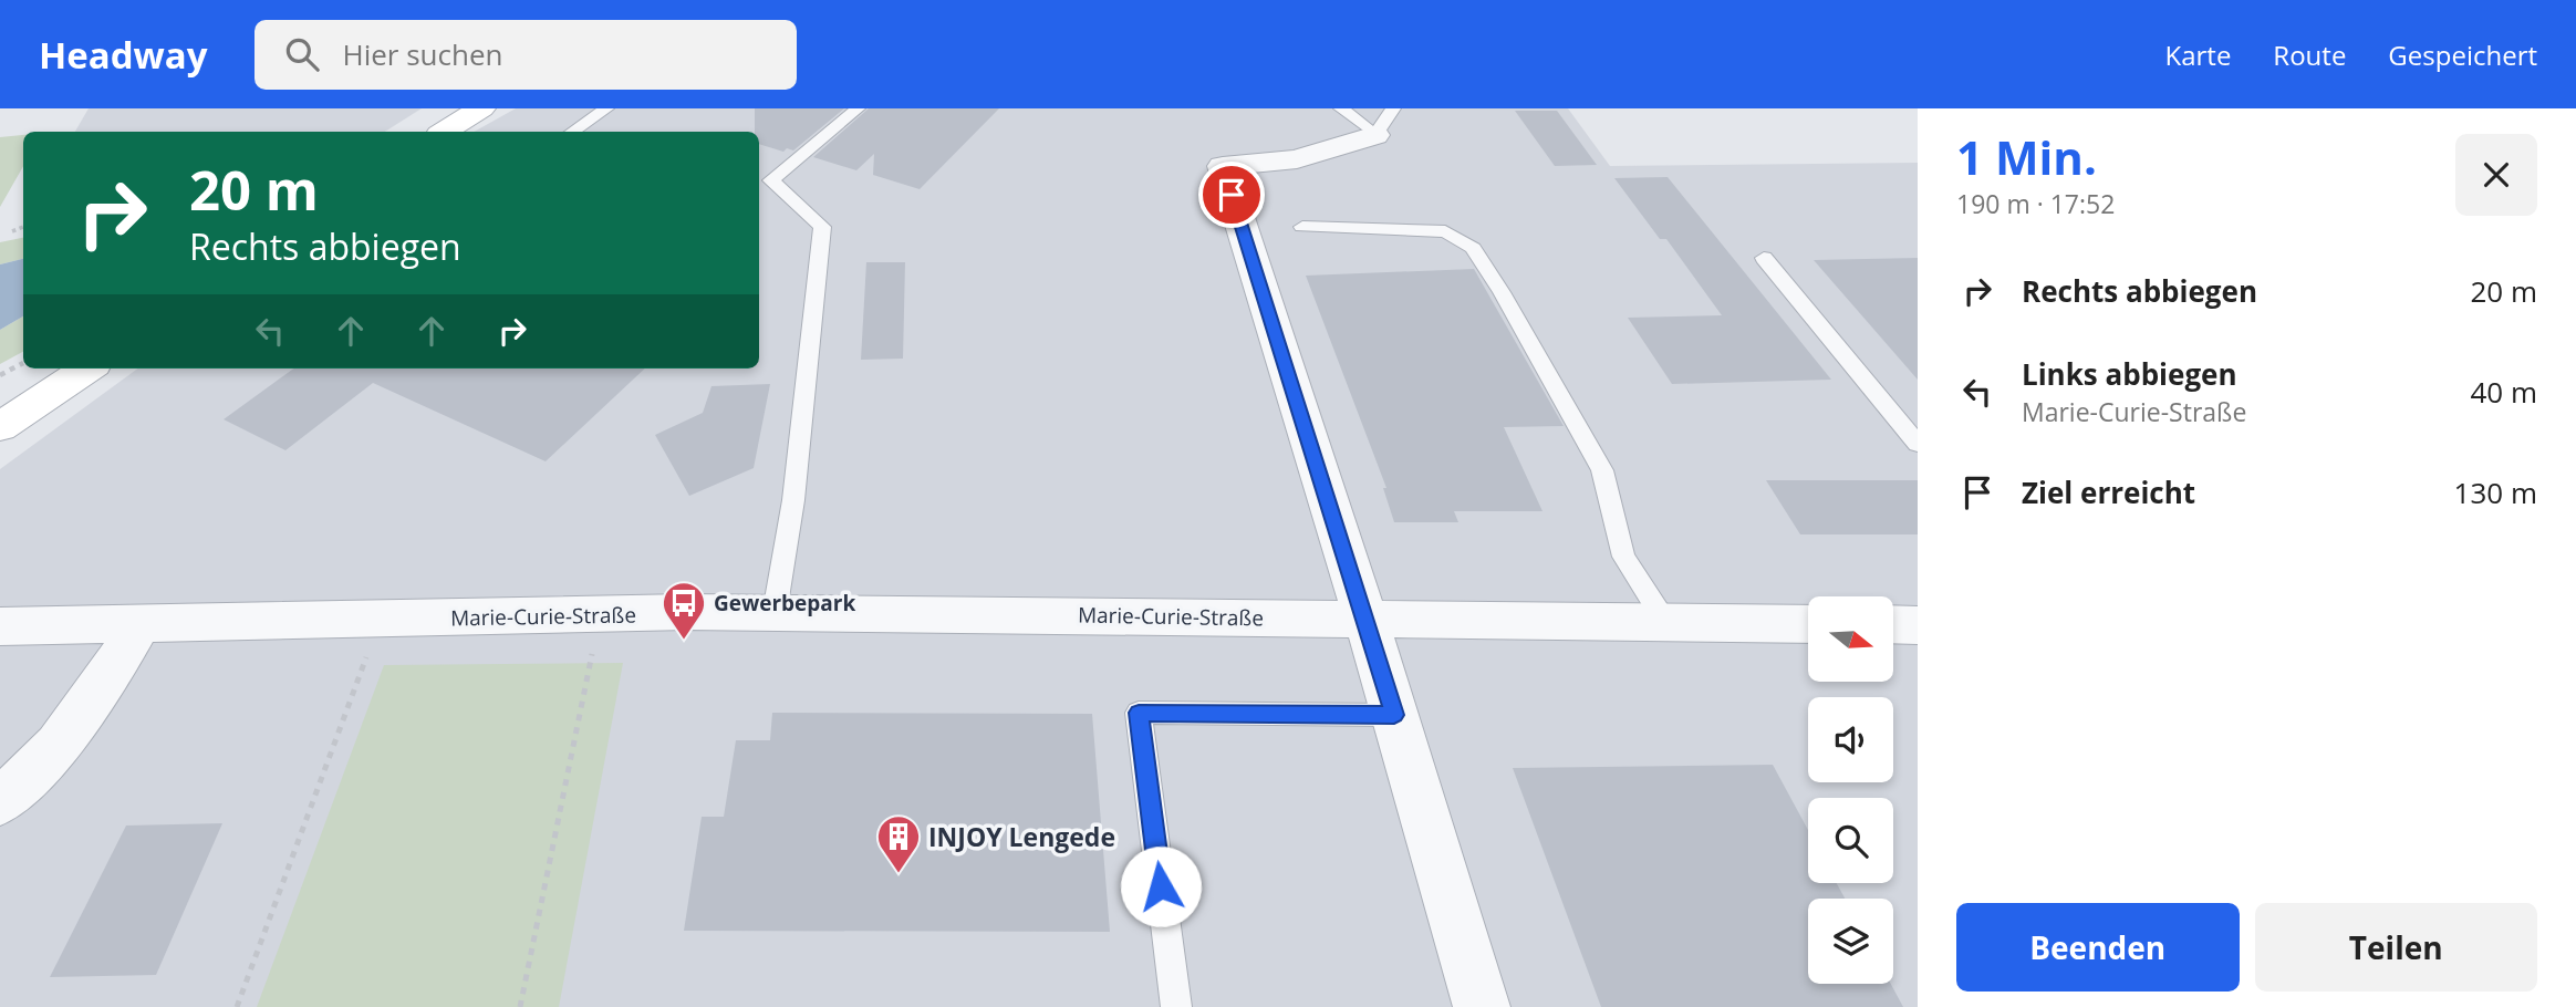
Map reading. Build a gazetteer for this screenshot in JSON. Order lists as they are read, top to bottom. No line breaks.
{"streets":{"street":["Marie-Curie-Straße"]},"places":{"bus stop":["Gewerbepark"],"building":["INJOY Lengede"]},"north":"right","page":{"header":"Headway","search":"Hier suchen","nav":["Karte","Route","Gespeichert"],"heading":["1 Min.","190 m · 17:52"],"turn":["20 m","Rechts abbiegen"],"list":[{"name":"Rechts abbiegen","value":"20 m"},{"name":"Links abbiegen","note":"Marie-Curie-Straße","value":"40 m"},{"name":"Ziel erreicht","value":"130 m"}],"buttons":["Beenden","Teilen"]}}
